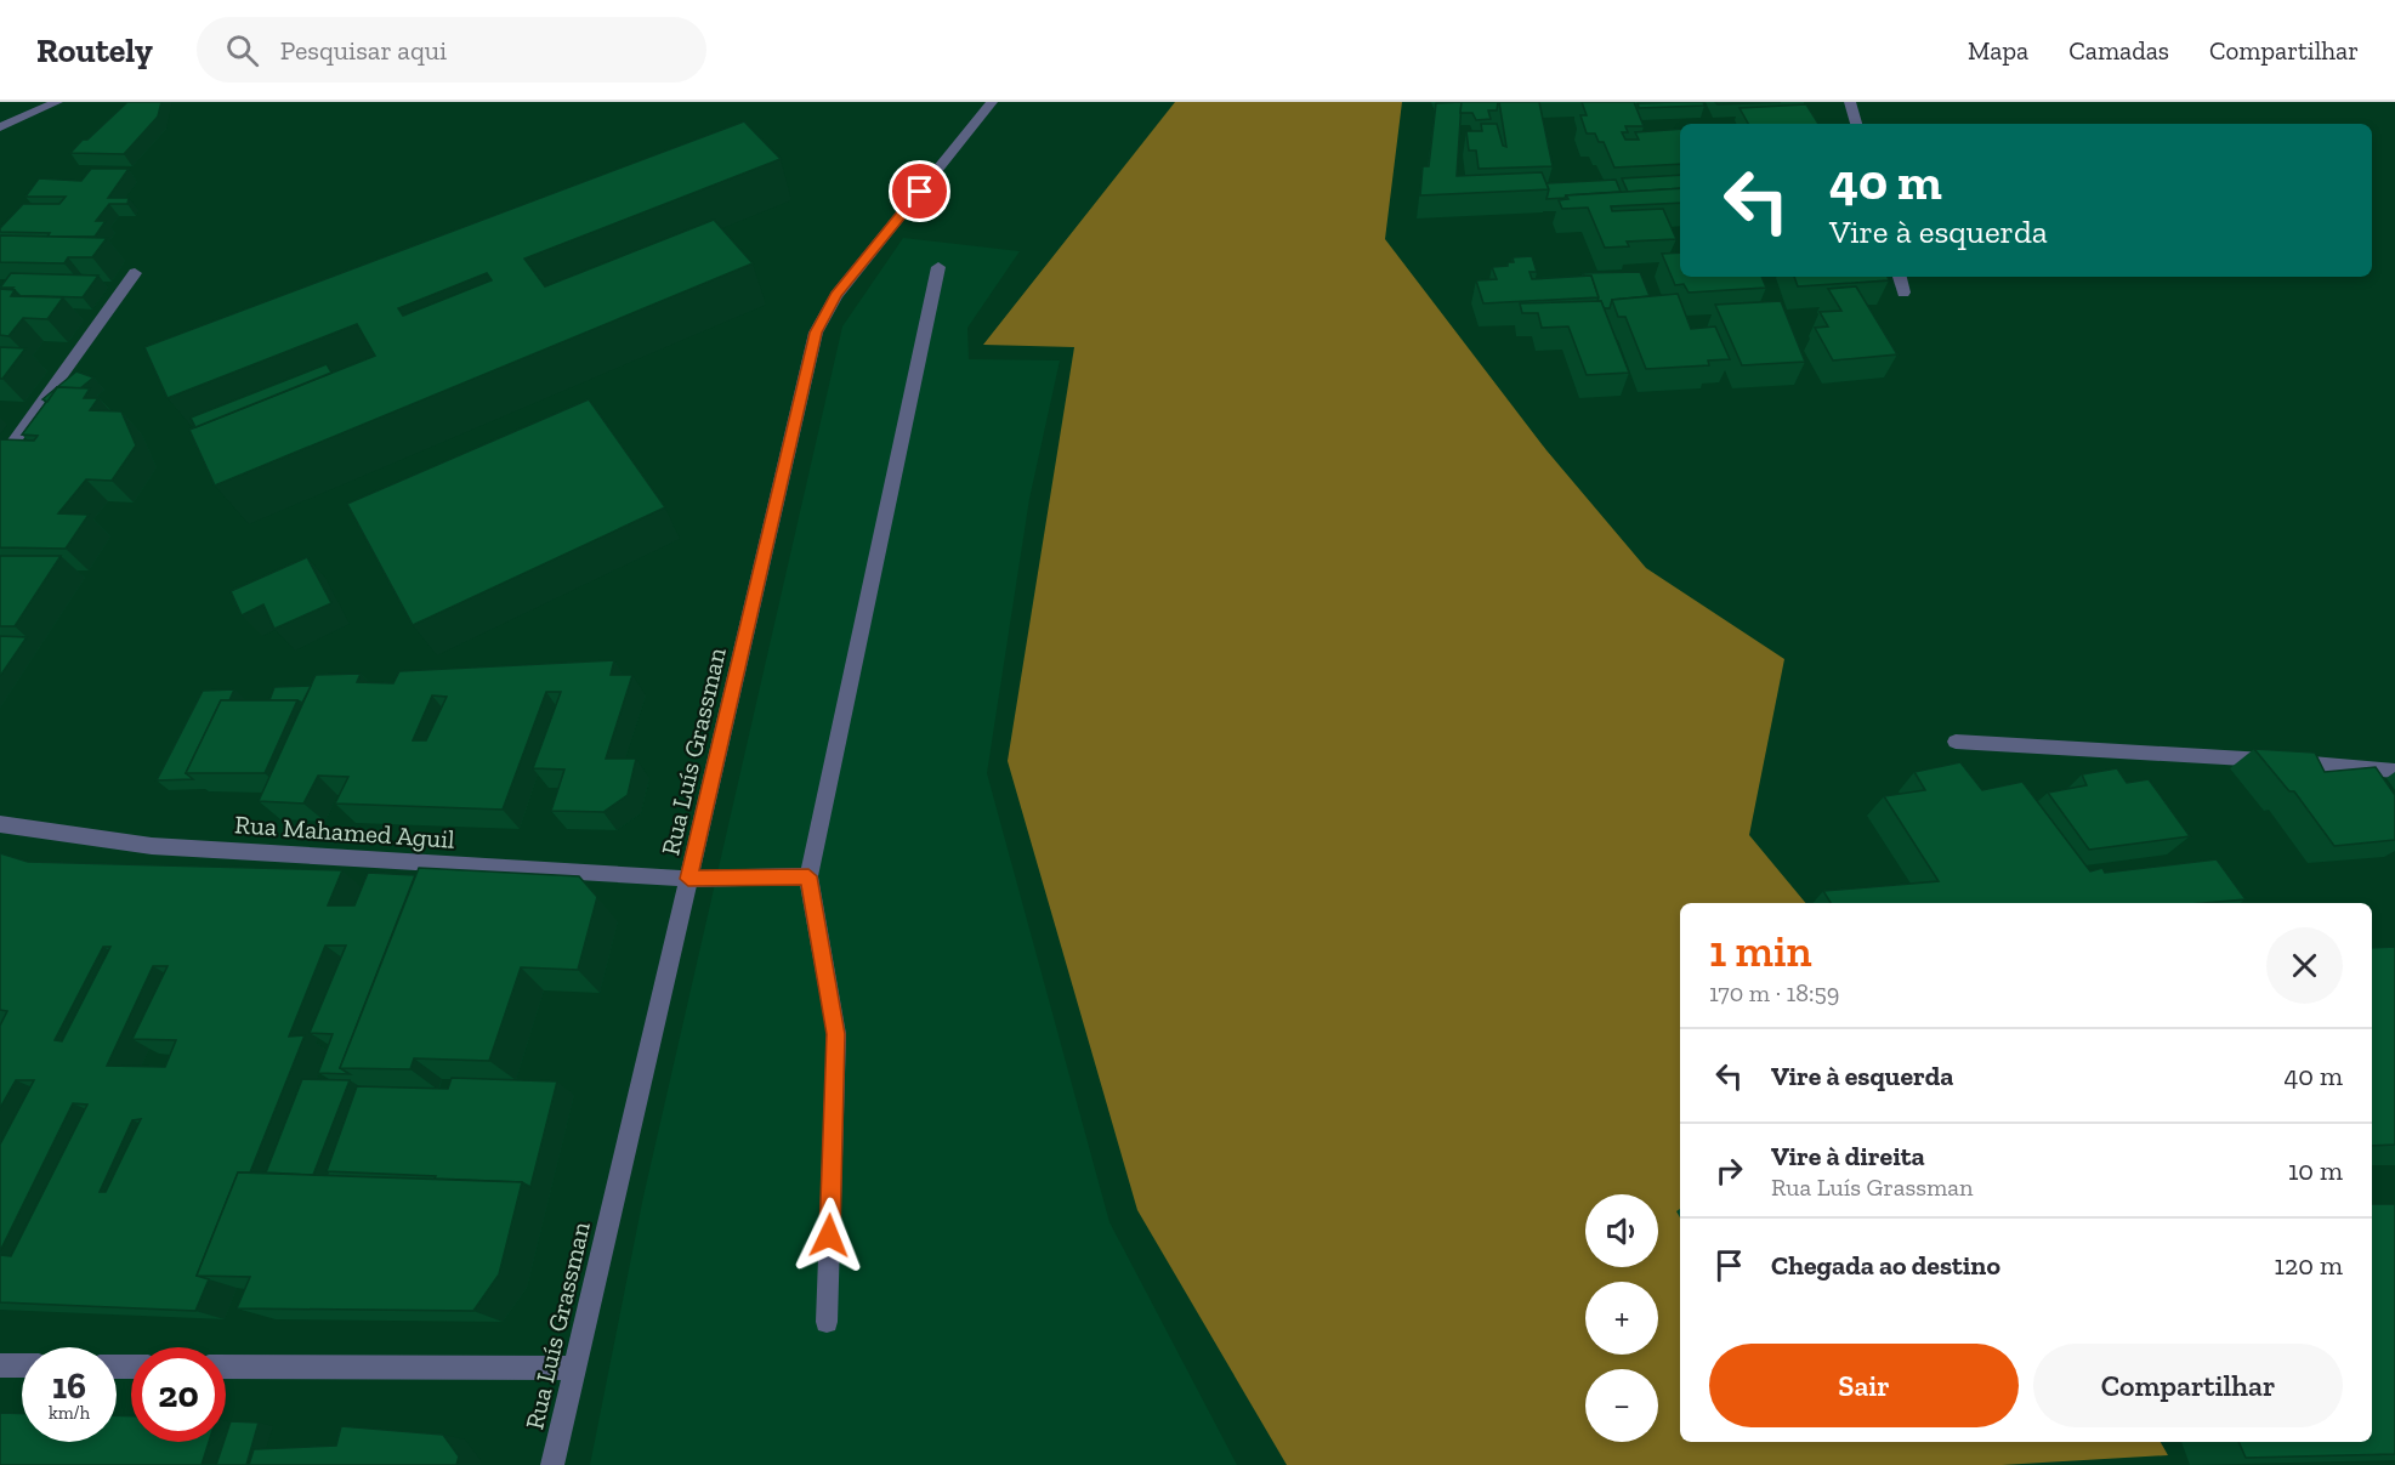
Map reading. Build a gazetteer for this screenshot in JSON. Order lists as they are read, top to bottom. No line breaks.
{"streets":{"street":["Rua Luís Grassman","Rua Mahamed Aguil"]},"crossings":[["Rua Luís Grassman","Rua Mahamed Aguil"]],"page":{"header":"Routely","search":"Pesquisar aqui","nav":["Mapa","Camadas","Compartilhar"],"turn":["40 m","Vire à esquerda"],"heading":["1 min","170 m · 18:59"],"list":[{"name":"Vire à esquerda","value":"40 m"},{"name":"Vire à direita","note":"Rua Luís Grassman","value":"10 m"},{"name":"Chegada ao destino","value":"120 m"}],"map_buttons":["+","−"],"buttons":["Sair","Compartilhar"],"speed":"16 km/h","limit":"20"}}
